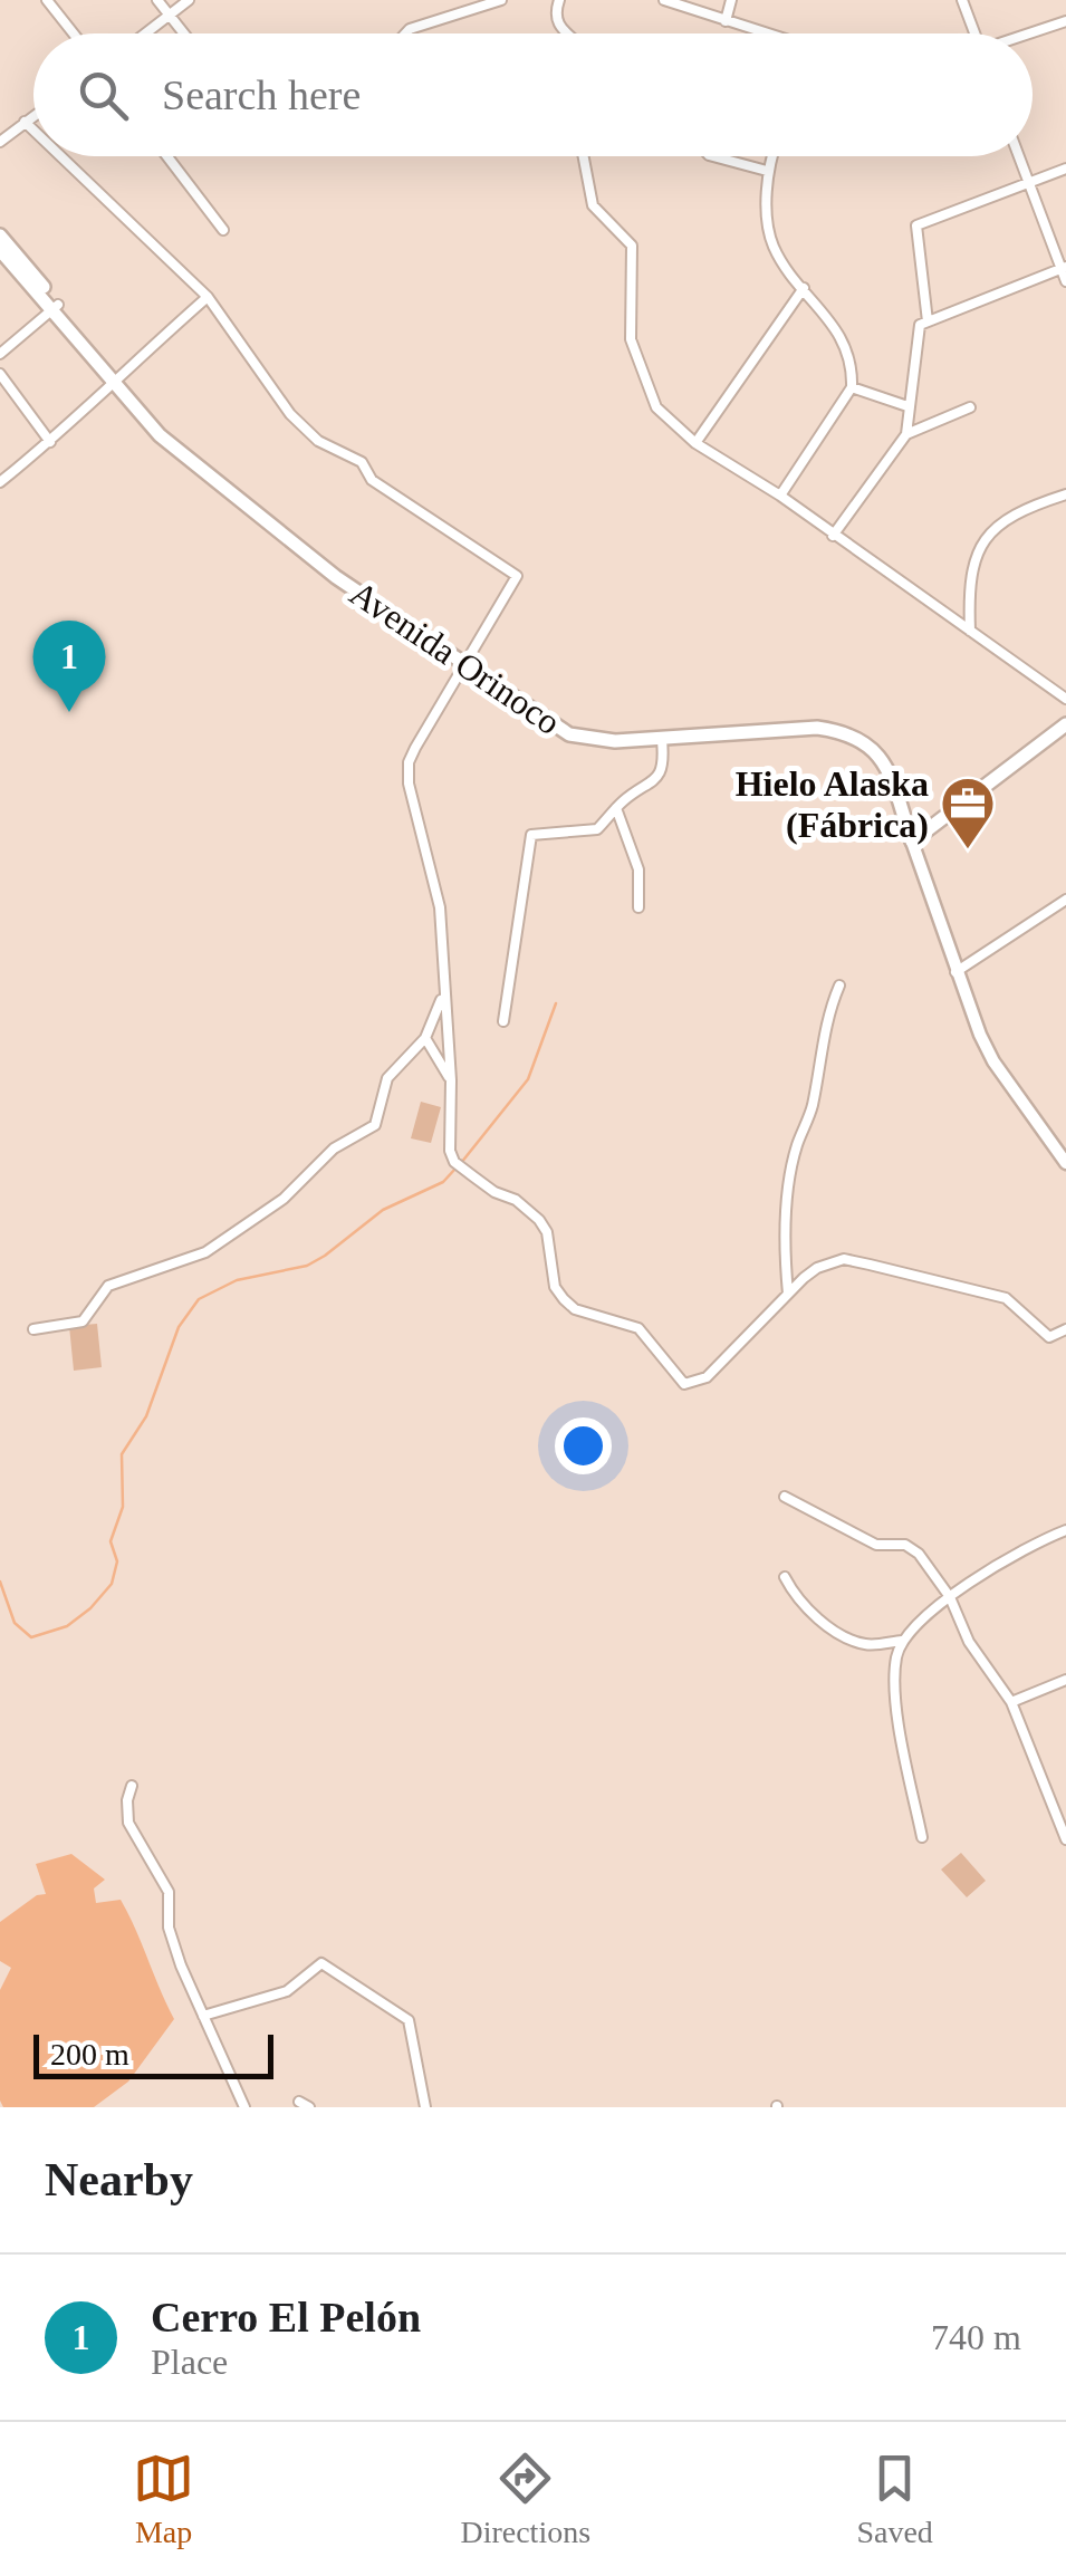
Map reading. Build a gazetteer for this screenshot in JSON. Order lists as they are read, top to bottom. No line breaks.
{"streets":{"main road":["Avenida Orinoco"]},"places":{"office":["Hielo Alaska (Fábrica)"]},"scale_bar":"200 m","page":{"search":"Search here","pins":"1","scale":"200 m","heading":"Nearby","list":[{"mark":"1","name":"Cerro El Pelón","note":"Place","value":"740 m"}],"nav":["Map","Directions","Saved"]}}
